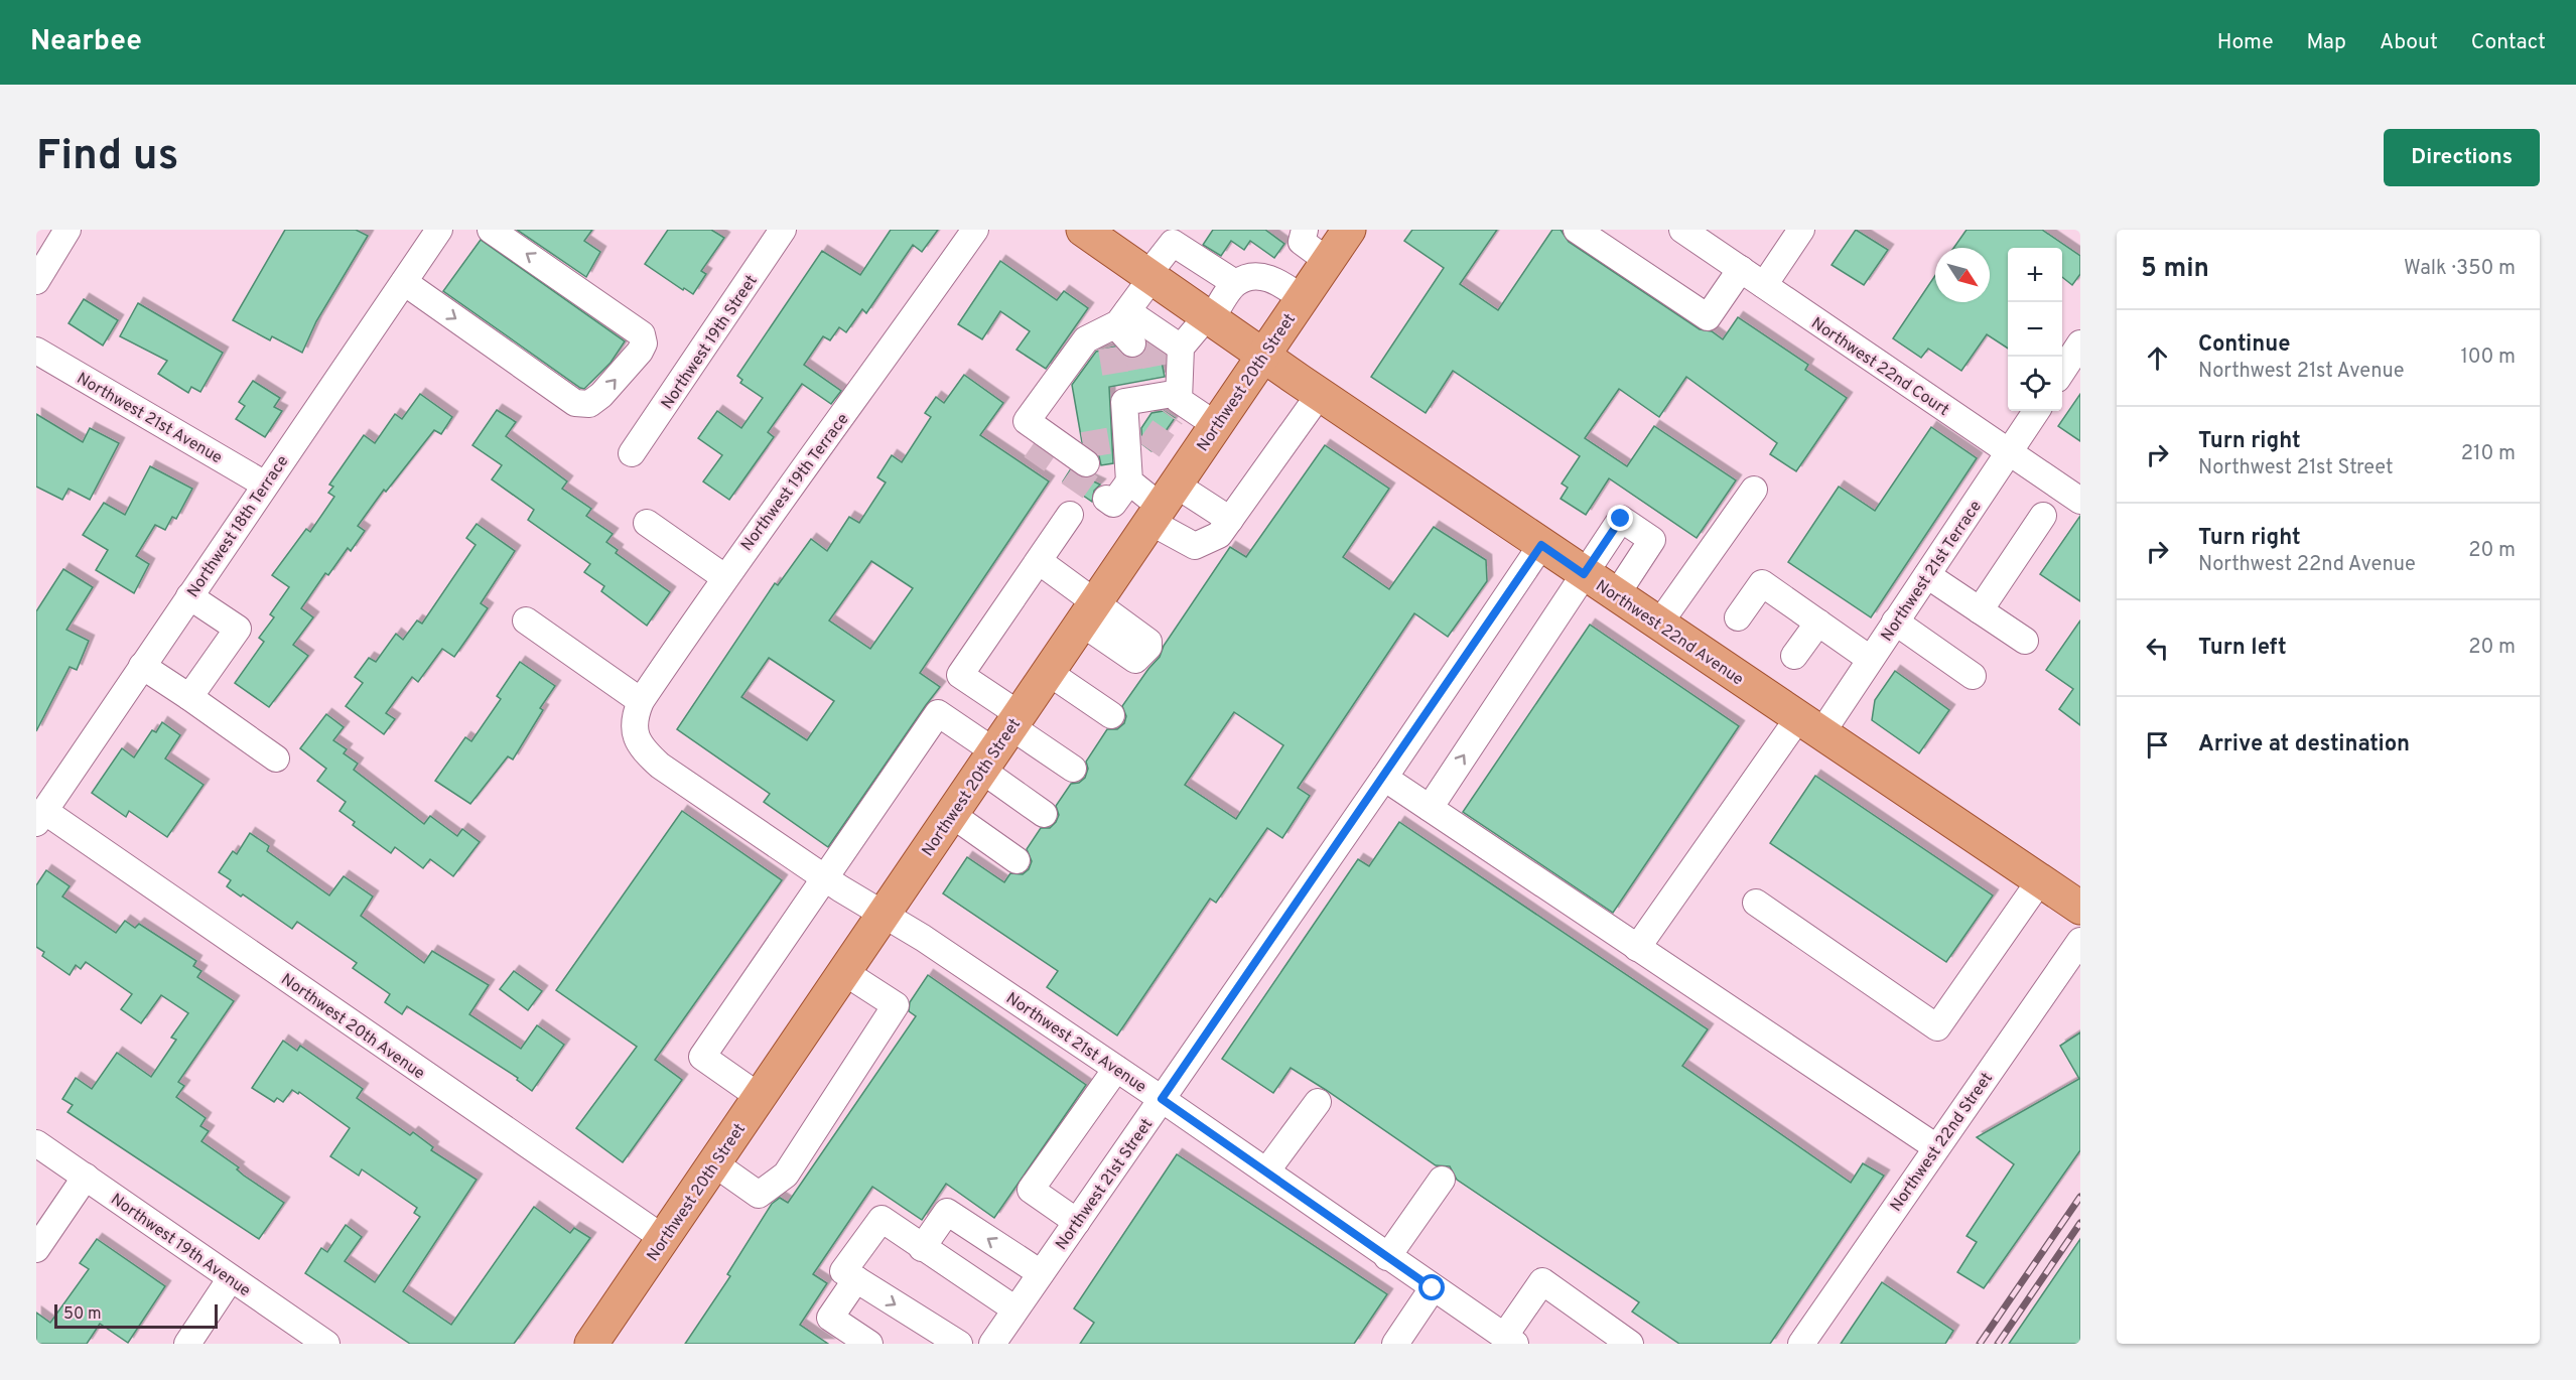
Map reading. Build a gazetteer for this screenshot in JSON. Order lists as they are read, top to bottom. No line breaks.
{"streets":{"main road":["Northwest 20th Street","Northwest 22nd Avenue"],"street":["Northwest 19th Street","Northwest 22nd Court","Northwest 21st Avenue","Northwest 19th Terrace","Northwest 18th Terrace","Northwest 21st Terrace","Northwest 20th Avenue","Northwest 22nd Street","Northwest 21st Street","Northwest 19th Avenue"]},"crossings":[["Northwest 22nd Court","Northwest 21st Terrace"],["Northwest 20th Street","Northwest 21st Avenue"],["Northwest 20th Street","Northwest 22nd Avenue"],["Northwest 20th Street","Northwest 20th Avenue"],["Northwest 21st Avenue","Northwest 19th Terrace"],["Northwest 21st Avenue","Northwest 18th Terrace"],["Northwest 21st Avenue","Northwest 21st Street"],["Northwest 18th Terrace","Northwest 20th Avenue"],["Northwest 21st Terrace","Northwest 22nd Avenue"],["Northwest 22nd Avenue","Northwest 21st Street"]],"scale_bar":"50 m","north":"bottom right","page":{"header":"Nearbee","nav":["Home","Map","About","Contact"],"buttons":"Directions","title":"Find us","heading":["5 min","Walk · 350 m"],"map_buttons":["+","−"],"list":[["Continue","Northwest 21st Avenue","100 m"],["Turn right","Northwest 21st Street","210 m"],["Turn right","Northwest 22nd Avenue","20 m"],["Turn left","20 m"],"Arrive at destination"],"scale":"50 m"}}
